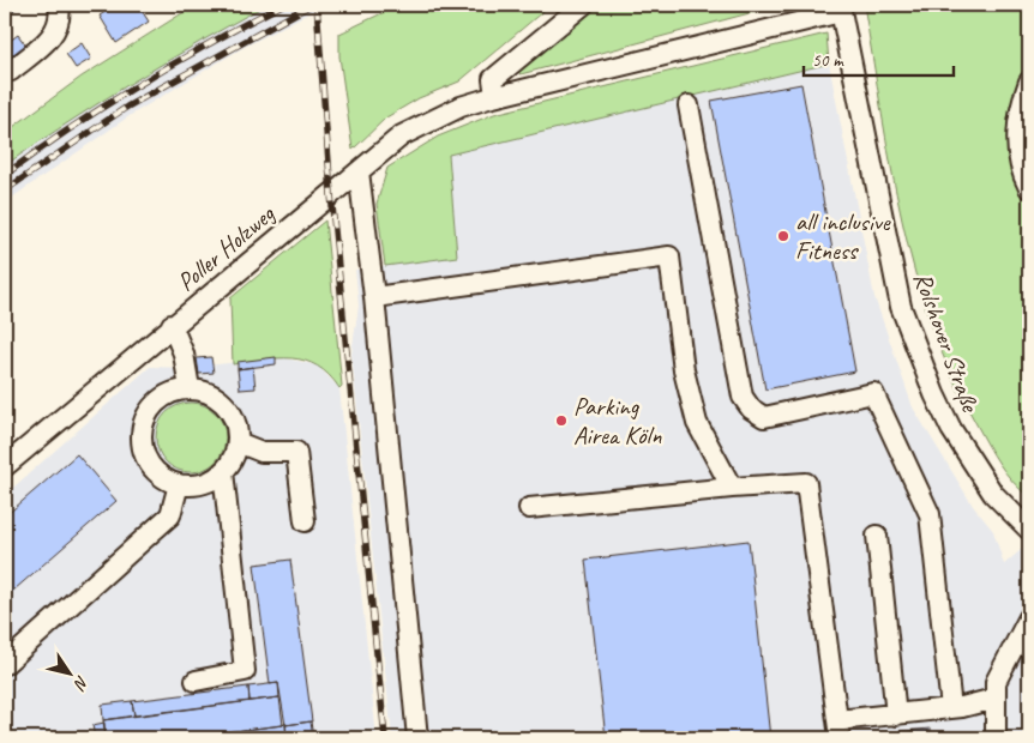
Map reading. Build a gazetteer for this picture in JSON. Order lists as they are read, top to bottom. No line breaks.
{"streets":{"street":["Poller Holzweg","Rolshover Straße"]},"crossings":[["Poller Holzweg","Rolshover Straße"]],"places":["all inclusive Fitness","Parking Airea Köln"],"scale_bar":"50 m","north":"bottom right"}
